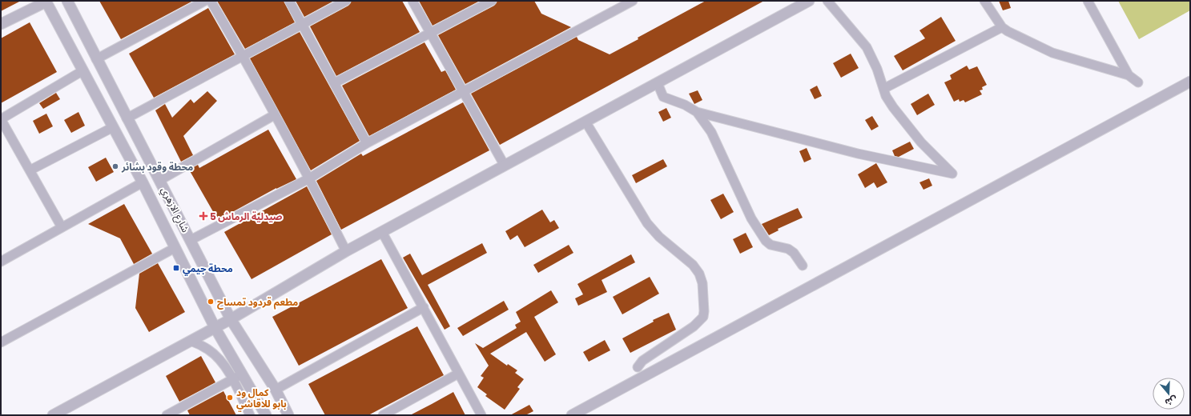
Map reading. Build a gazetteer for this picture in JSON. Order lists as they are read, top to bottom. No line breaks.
{"streets":{"street":["شارع الازهري"]},"places":{"other":["محطة وقود بشائر","مطعم قردود تمساح","كمال ود بابو للاقاشي"],"health":["صيدلية الرماش 5"],"transit":["محطة جيمي"]},"north":"bottom"}
